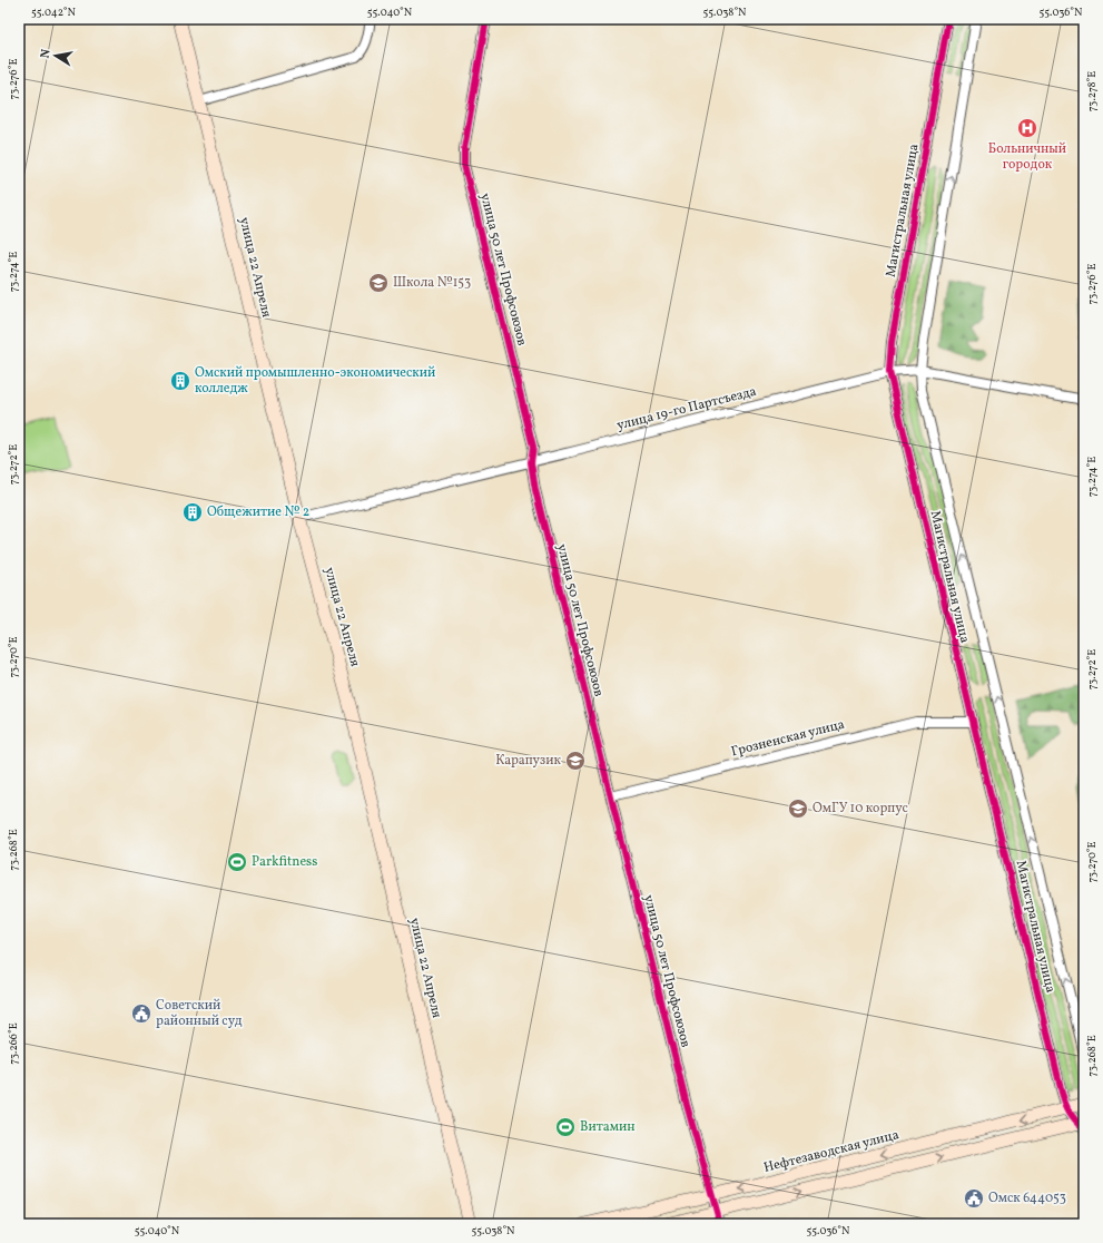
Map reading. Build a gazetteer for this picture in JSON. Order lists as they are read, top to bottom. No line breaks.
{"streets":{"main road":["улица 22 Апреля","Нефтезаводская улица"],"street":["Магистральная улица","улица 50 лет Профсоюзов","улица 19-го Партсъезда","Грозненская улица"]},"crossings":[["Магистральная улица","улица 19-го Партсъезда"],["Магистральная улица","Грозненская улица"],["Магистральная улица","Нефтезаводская улица"],["улица 22 Апреля","улица 19-го Партсъезда"],["улица 50 лет Профсоюзов","улица 19-го Партсъезда"],["улица 50 лет Профсоюзов","Грозненская улица"],["улица 50 лет Профсоюзов","Нефтезаводская улица"]],"places":{"hospital":["Больничный городок"],"school or university":["Школа №153","Карапузик","ОмГУ 10 корпус"],"building":["Омский промышленно-экономический колледж","Общежитие № 2"],"sports":["Parkfitness","Витамин"],"public building":["Советский районный суд","Омск 644053"]},"north":"left","coordinates":["55.042°N","55.040°N","55.038°N","55.036°N","73.276°E","73.278°E","73.274°E","73.272°E","73.270°E","73.268°E","73.266°E"]}
